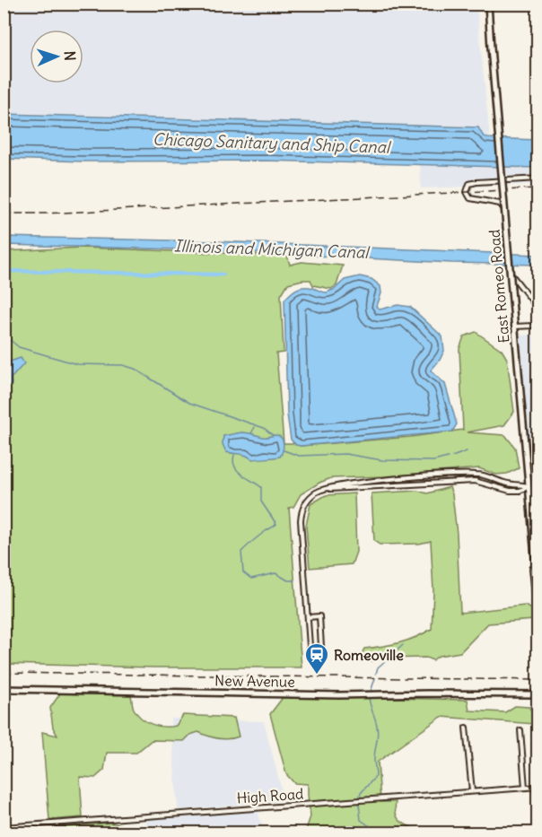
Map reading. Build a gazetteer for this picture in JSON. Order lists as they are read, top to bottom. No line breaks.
{"streets":{"main road":["East Romeo Road","New Avenue"],"street":["High Road"]},"water":["Chicago Sanitary and Ship Canal","Illinois and Michigan Canal"],"places":{"station":["Romeoville"]},"north":"right"}
